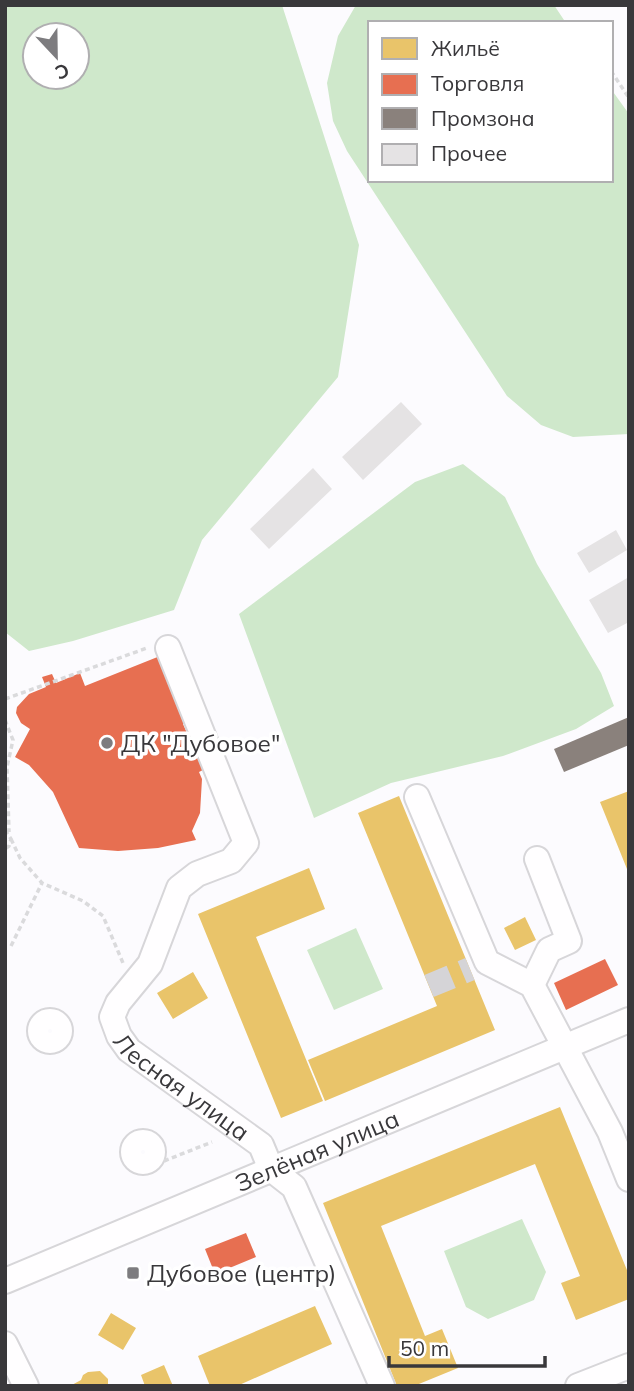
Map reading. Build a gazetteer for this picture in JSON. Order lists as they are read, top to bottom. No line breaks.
{"streets":{"street":["Лесная улица","Зелёная улица"]},"crossings":[["Лесная улица","Зелёная улица"]],"places":{"other":["ДК \"Дубовое\""],"transit":["Дубовое (центр)"]},"legend":["Жильё","Торговля","Промзона","Прочее"],"scale_bar":"50 m","north":"bottom"}
